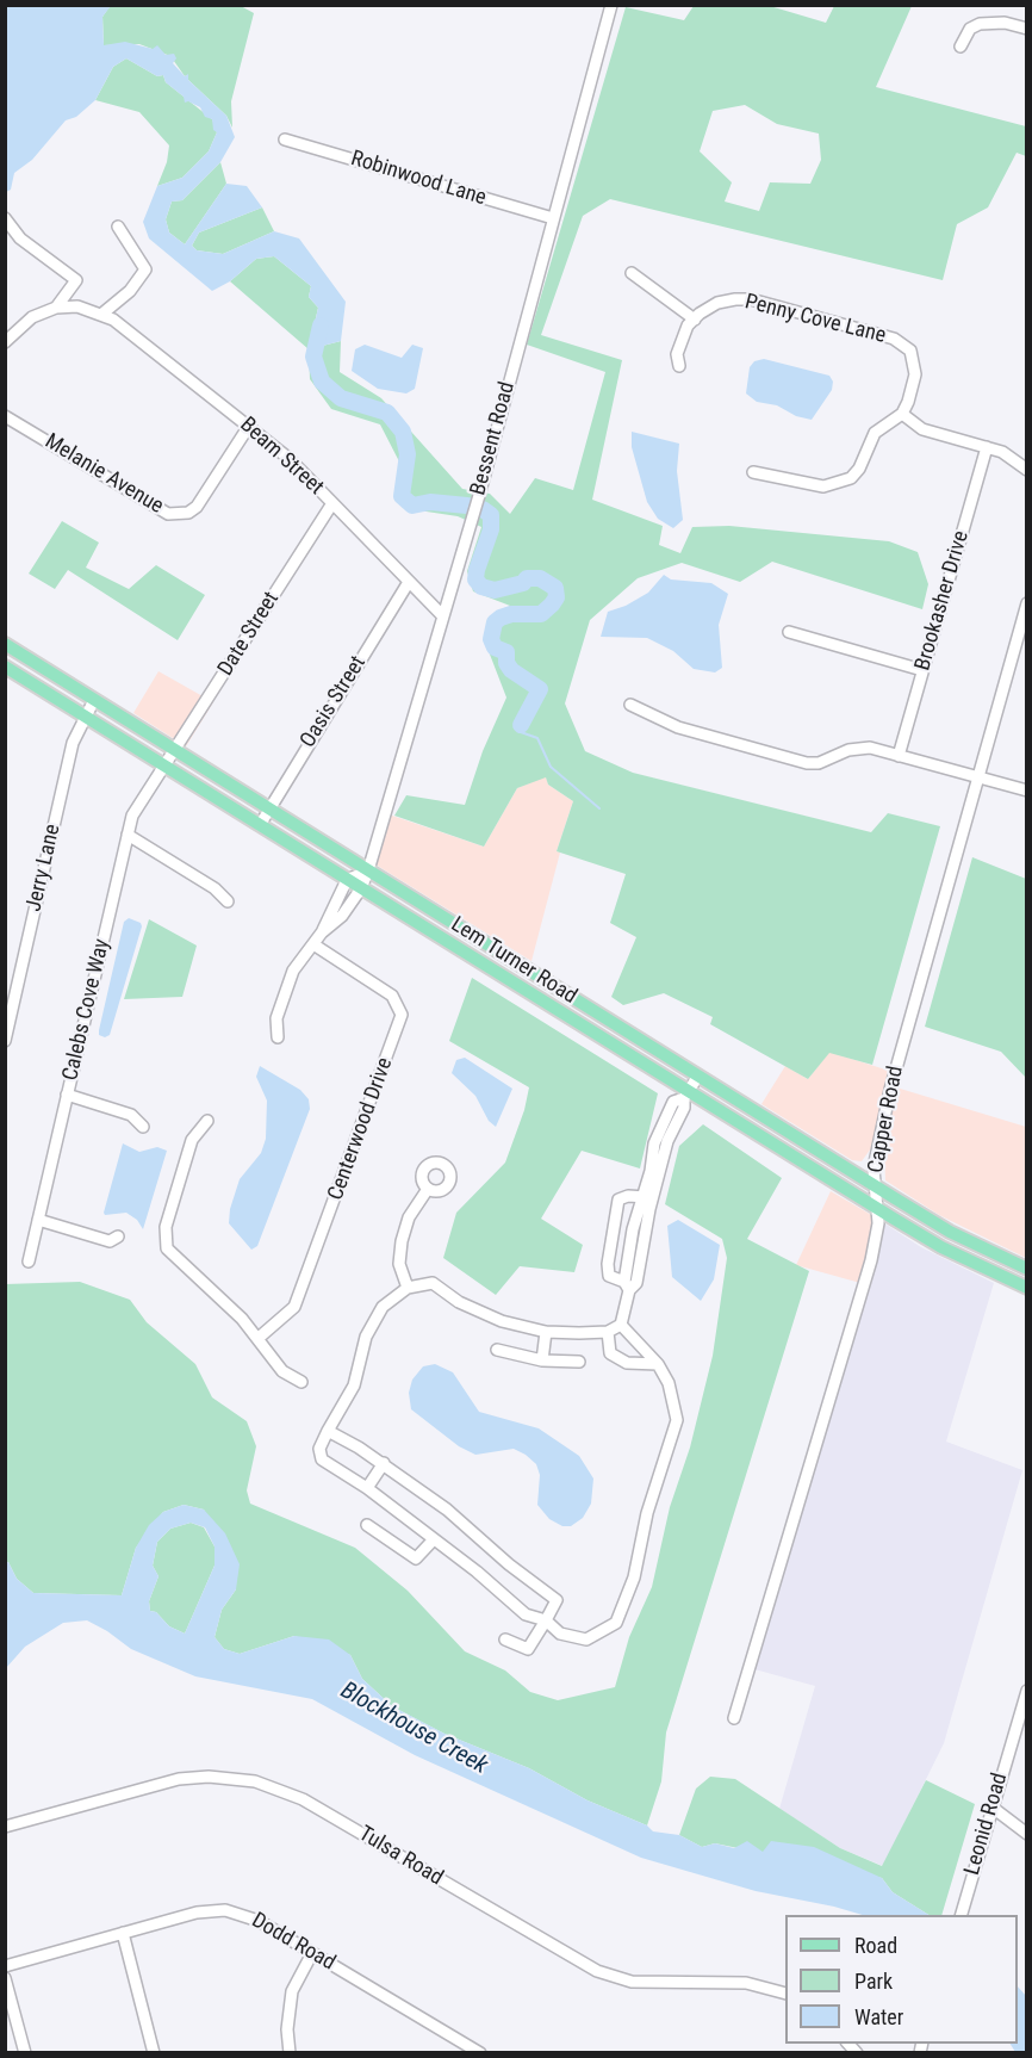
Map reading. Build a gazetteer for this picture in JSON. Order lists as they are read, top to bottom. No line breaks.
{"streets":{"main road":["Lem Turner Road"],"street":["Robinwood Lane","Penny Cove Lane","Bessent Road","Beam Street","Melanie Avenue","Brookasher Drive","Date Street","Oasis Street","Jerry Lane","Calebs Cove Way","Capper Road","Centerwood Drive","Leonid Road","Tulsa Road","Dodd Road"]},"crossings":[["Robinwood Lane","Bessent Road"],["Bessent Road","Beam Street"],["Bessent Road","Lem Turner Road"],["Bessent Road","Centerwood Drive"],["Beam Street","Melanie Avenue"],["Beam Street","Date Street"],["Beam Street","Oasis Street"],["Date Street","Lem Turner Road"],["Date Street","Calebs Cove Way"],["Oasis Street","Lem Turner Road"],["Jerry Lane","Lem Turner Road"],["Lem Turner Road","Calebs Cove Way"],["Lem Turner Road","Capper Road"]],"water":["Blockhouse Creek"],"legend":["Road","Park","Water"]}
